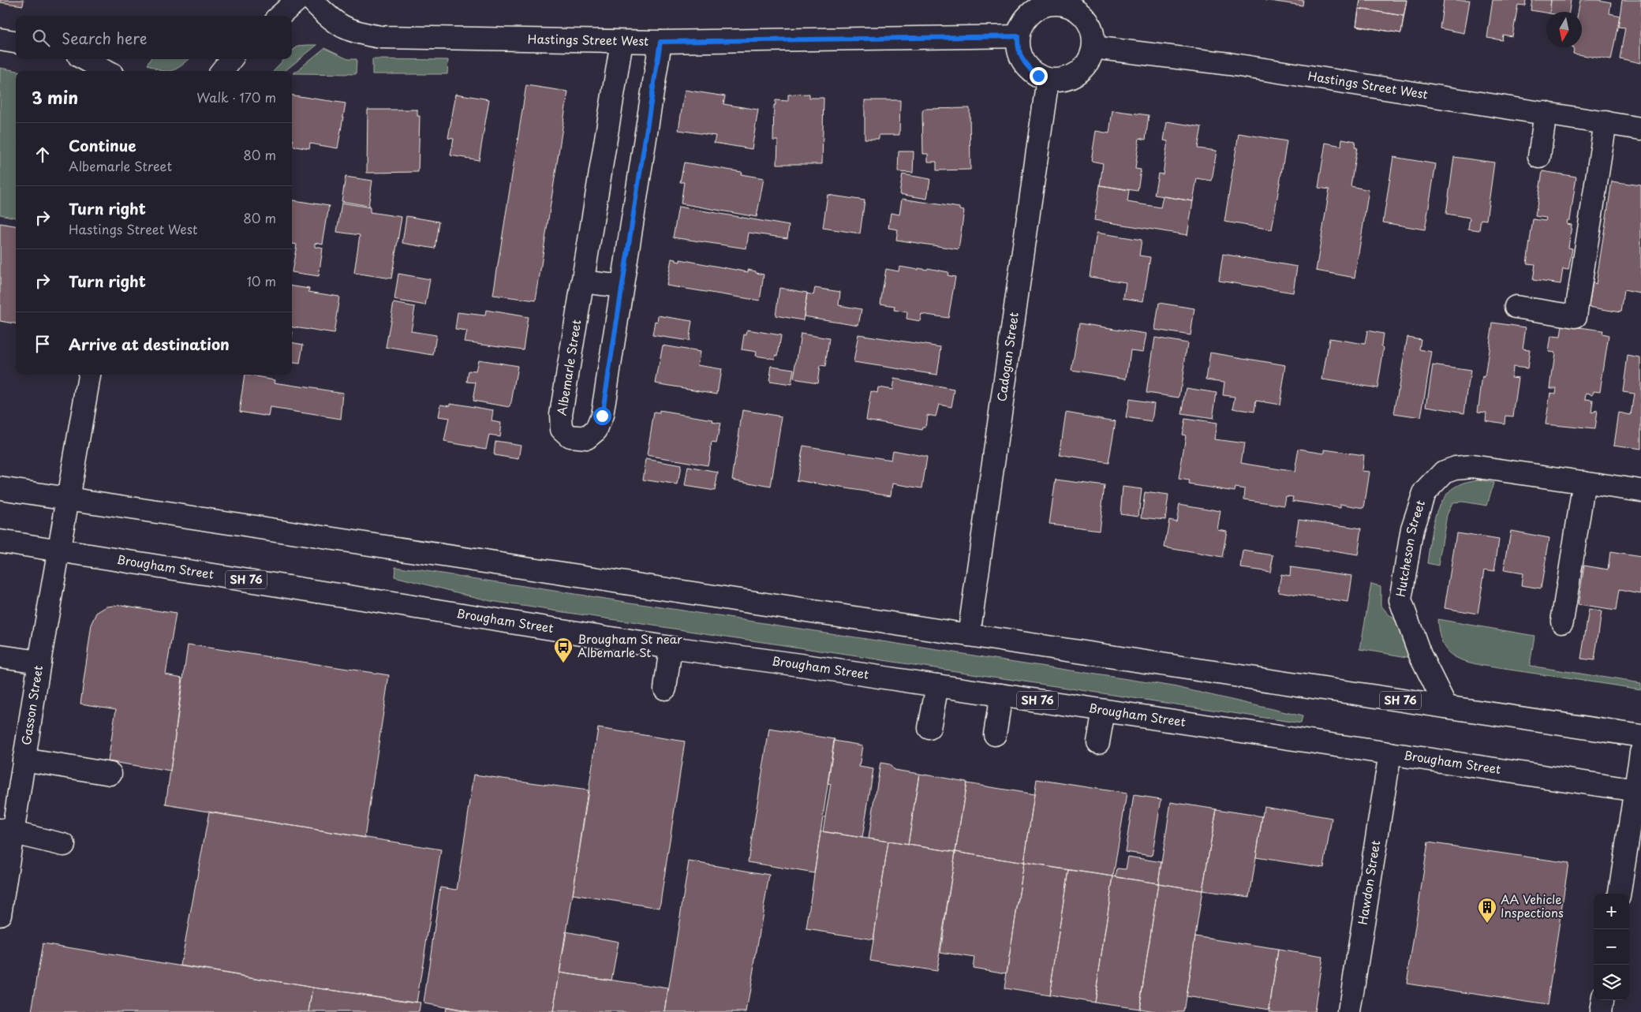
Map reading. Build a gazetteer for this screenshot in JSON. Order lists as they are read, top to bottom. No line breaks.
{"streets":{"main road":["Hastings Street West","Cadogan Street","Albemarle Street","Hutcheson Street","Brougham Street","SH 76","Gasson Street","Hawdon Street"]},"crossings":[["Hastings Street West","Cadogan Street"],["Hastings Street West","Albemarle Street"],["Cadogan Street","SH 76"],["Hutcheson Street","SH 76"],["Brougham Street","Gasson Street"],["Brougham Street","Hawdon Street"],["SH 76","Gasson Street"]],"places":{"bus stop":["Brougham St near Albemarle St"],"building":["AA Vehicle Inspections"]},"north":"bottom","page":{"search":"Search here","heading":["3 min","Walk · 170 m"],"list":[["Continue","Albemarle Street","80 m"],["Turn right","Hastings Street West","80 m"],["Turn right","10 m"],"Arrive at destination"],"map_buttons":["+","−"]}}
